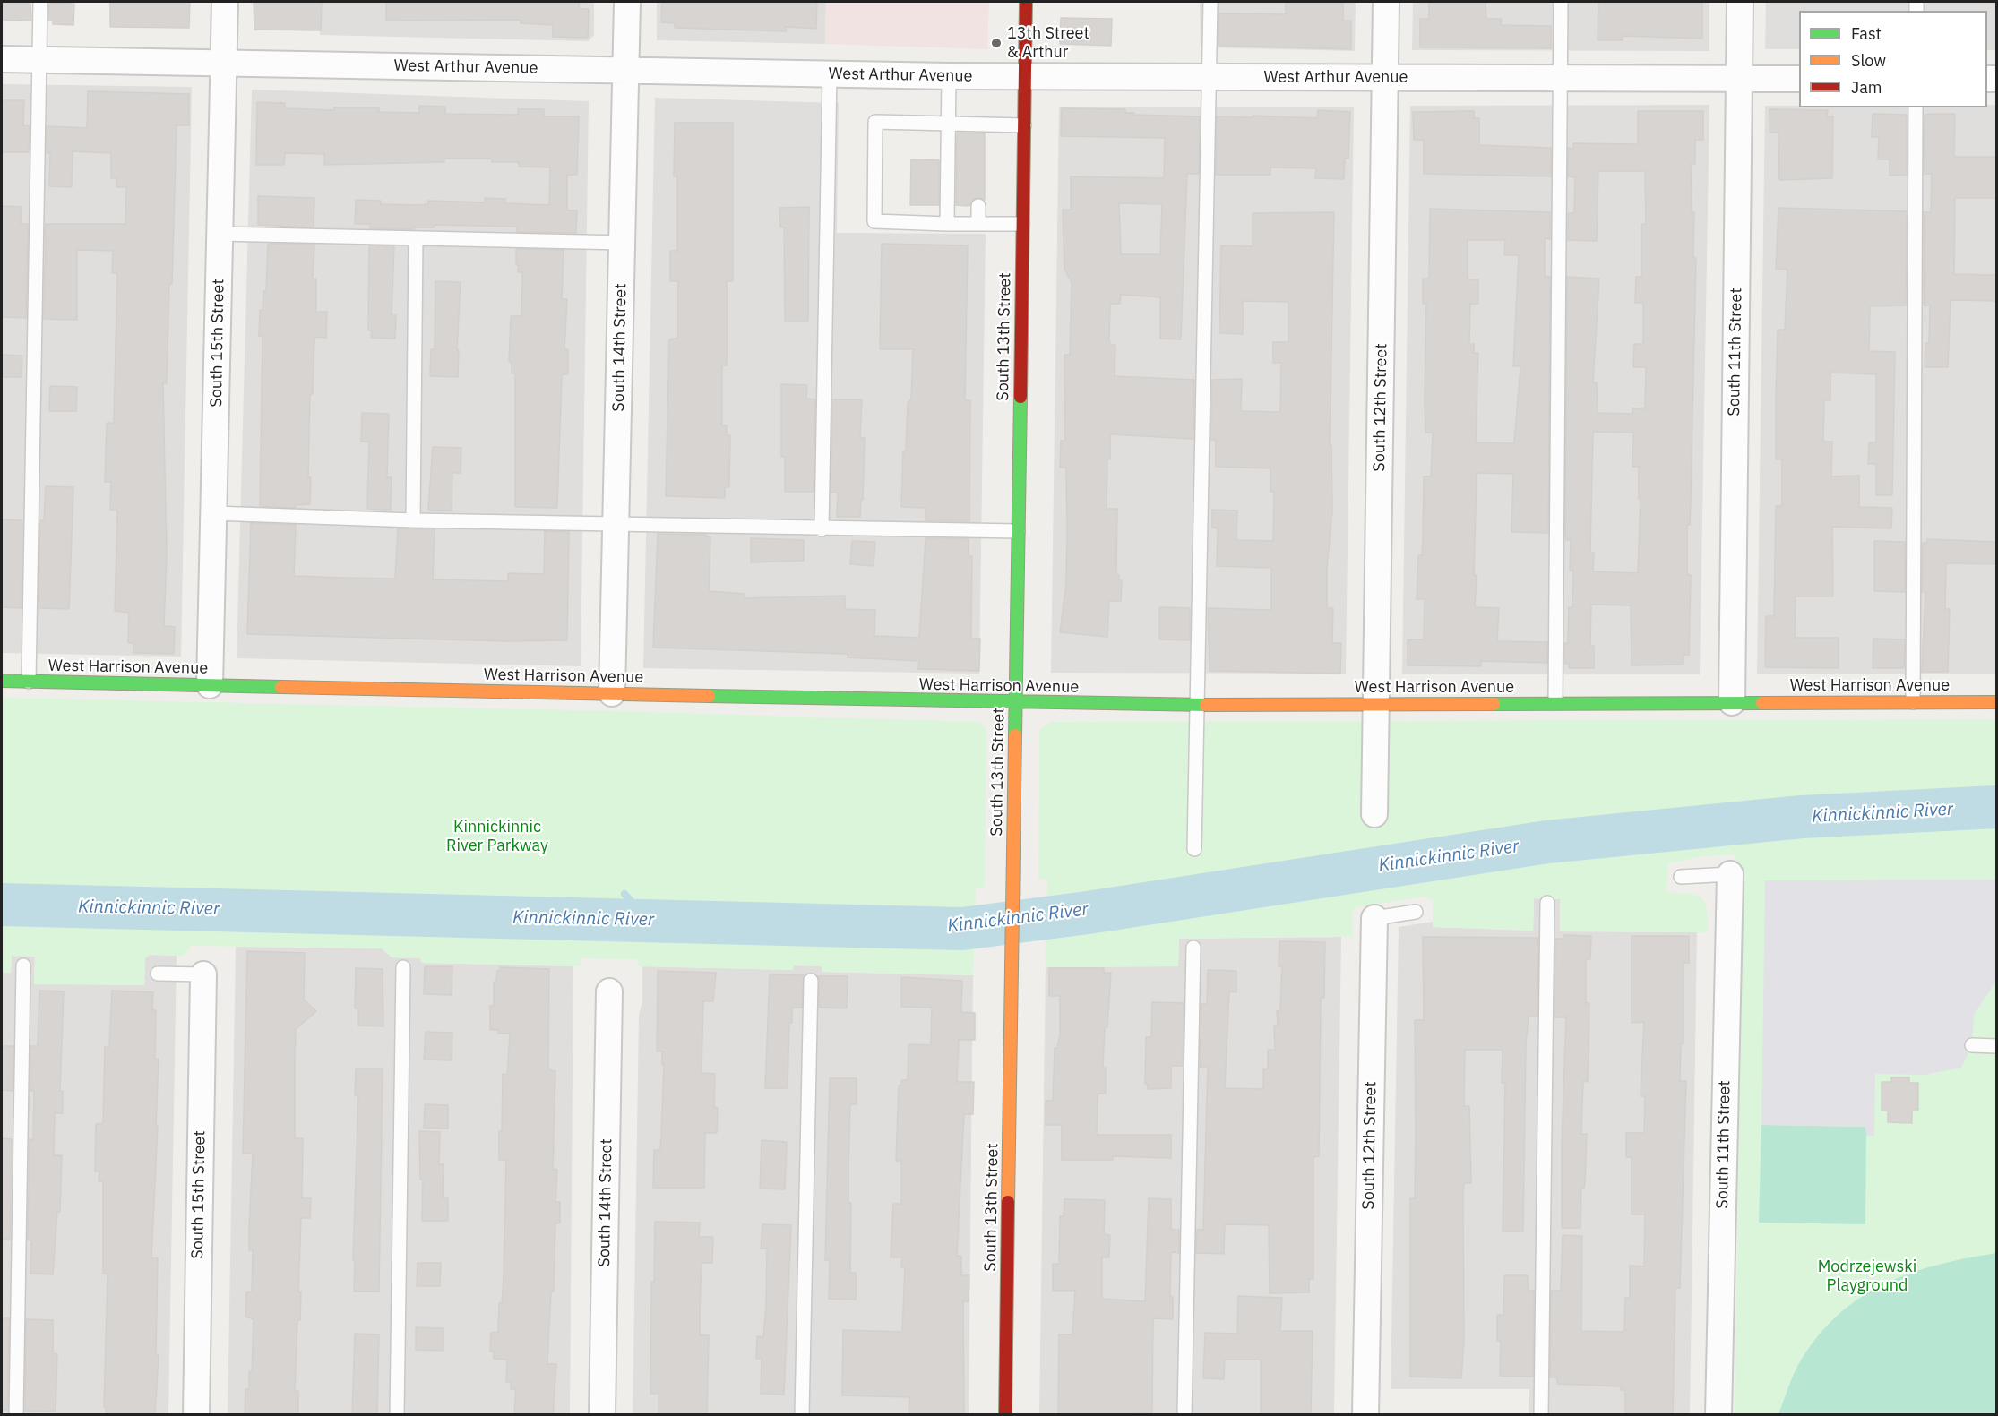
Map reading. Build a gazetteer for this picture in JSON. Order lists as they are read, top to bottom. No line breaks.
{"streets":{"street":["West Arthur Avenue","South 13th Street","South 15th Street","South 14th Street","South 11th Street","South 12th Street","West Harrison Avenue"]},"crossings":[["West Arthur Avenue","South 13th Street"],["West Arthur Avenue","South 15th Street"],["West Arthur Avenue","South 14th Street"],["West Arthur Avenue","South 11th Street"],["West Arthur Avenue","South 12th Street"],["South 13th Street","West Harrison Avenue"],["South 15th Street","West Harrison Avenue"],["South 14th Street","West Harrison Avenue"],["South 11th Street","West Harrison Avenue"],["South 12th Street","West Harrison Avenue"]],"water":["Kinnickinnic River"],"parks":["Kinnickinnic River Parkway","Modrzejewski Playground"],"places":["13th Street & Arthur"],"legend":["Fast","Slow","Jam"]}
